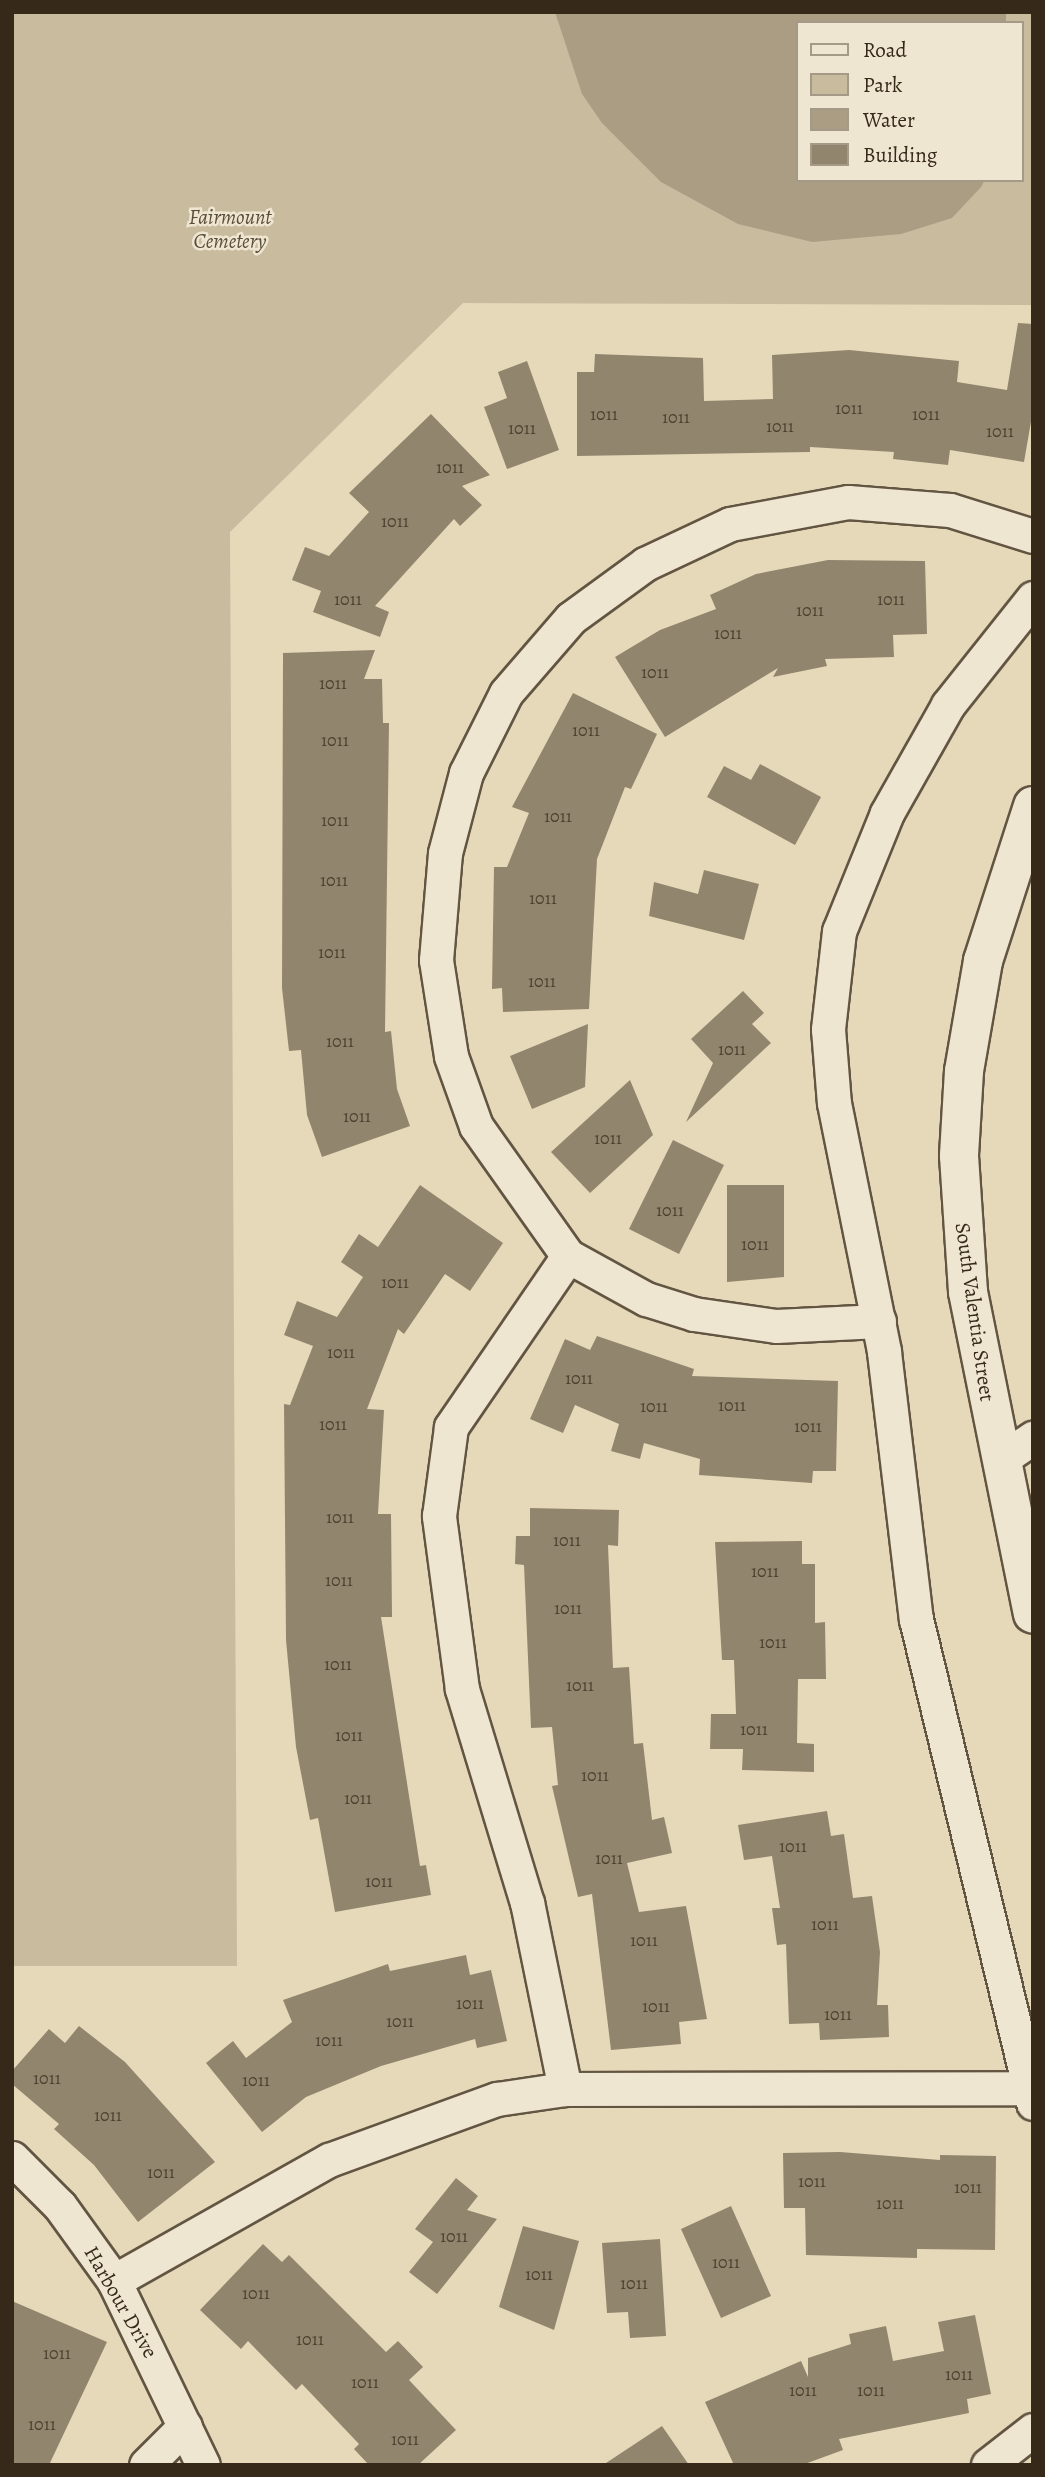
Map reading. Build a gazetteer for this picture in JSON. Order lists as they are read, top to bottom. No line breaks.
{"streets":{"street":["South Valentia Street","Harbour Drive"]},"parks":["Fairmount Cemetery"],"house_numbers":["1011","1011","1011","1011","1011","1011","1011","1011","1011","1011","1011","1011","1011","1011","1011","1011","1011","1011","1011","1011","1011","1011","1011","1011","1011","1011","1011","1011","1011","1011","1011","1011","1011","1011","1011","1011","1011","1011","1011","1011","1011","1011","1011","1011","1011","1011","1011","1011","1011","1011","1011","1011","1011","1011","1011","1011","1011","1011","1011","1011","1011","1011","1011","1011","1011","1011","1011","1011","1011","1011","1011","1011","1011","1011","1011","1011","1011","1011"],"legend":["Road","Park","Water","Building"]}
